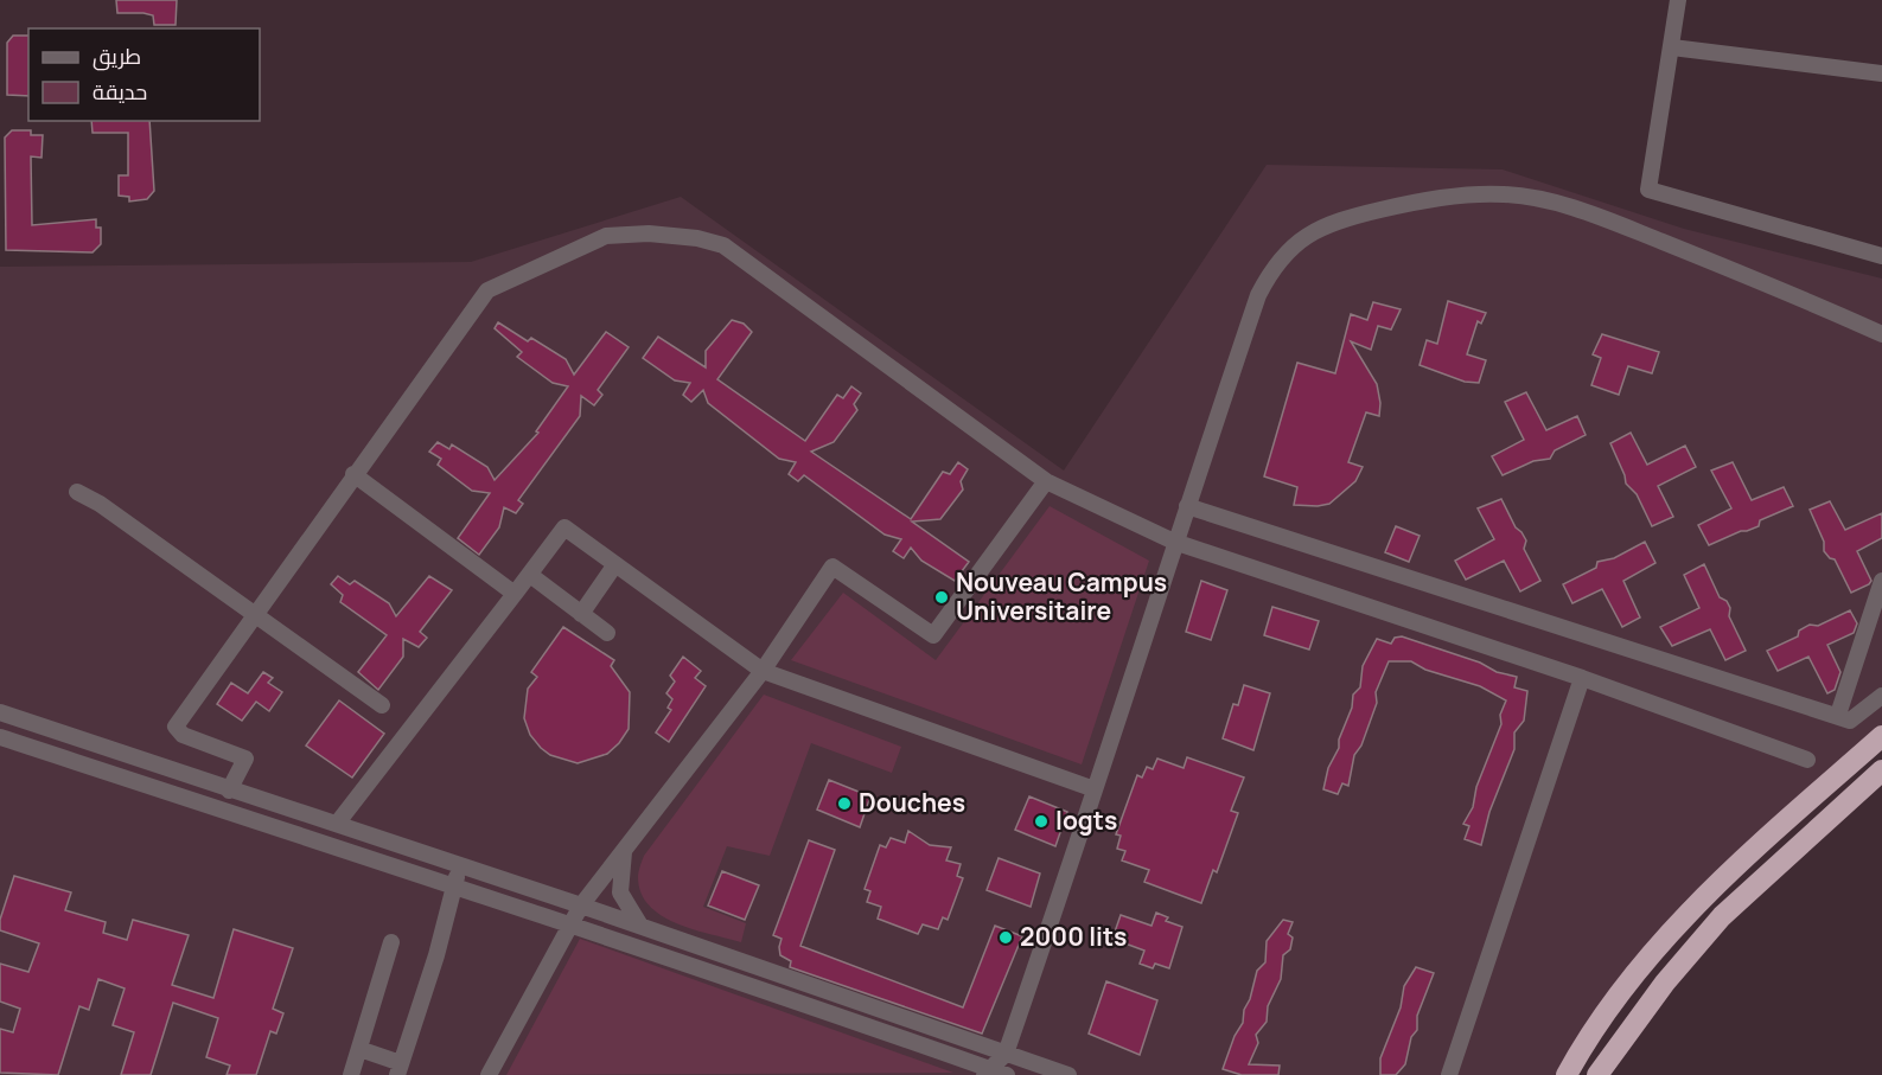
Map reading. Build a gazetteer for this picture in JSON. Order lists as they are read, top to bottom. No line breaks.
{"places":["Nouveau Campus Universitaire","Douches","logts","2000 lits"],"legend":["طريق","حديقة"]}
